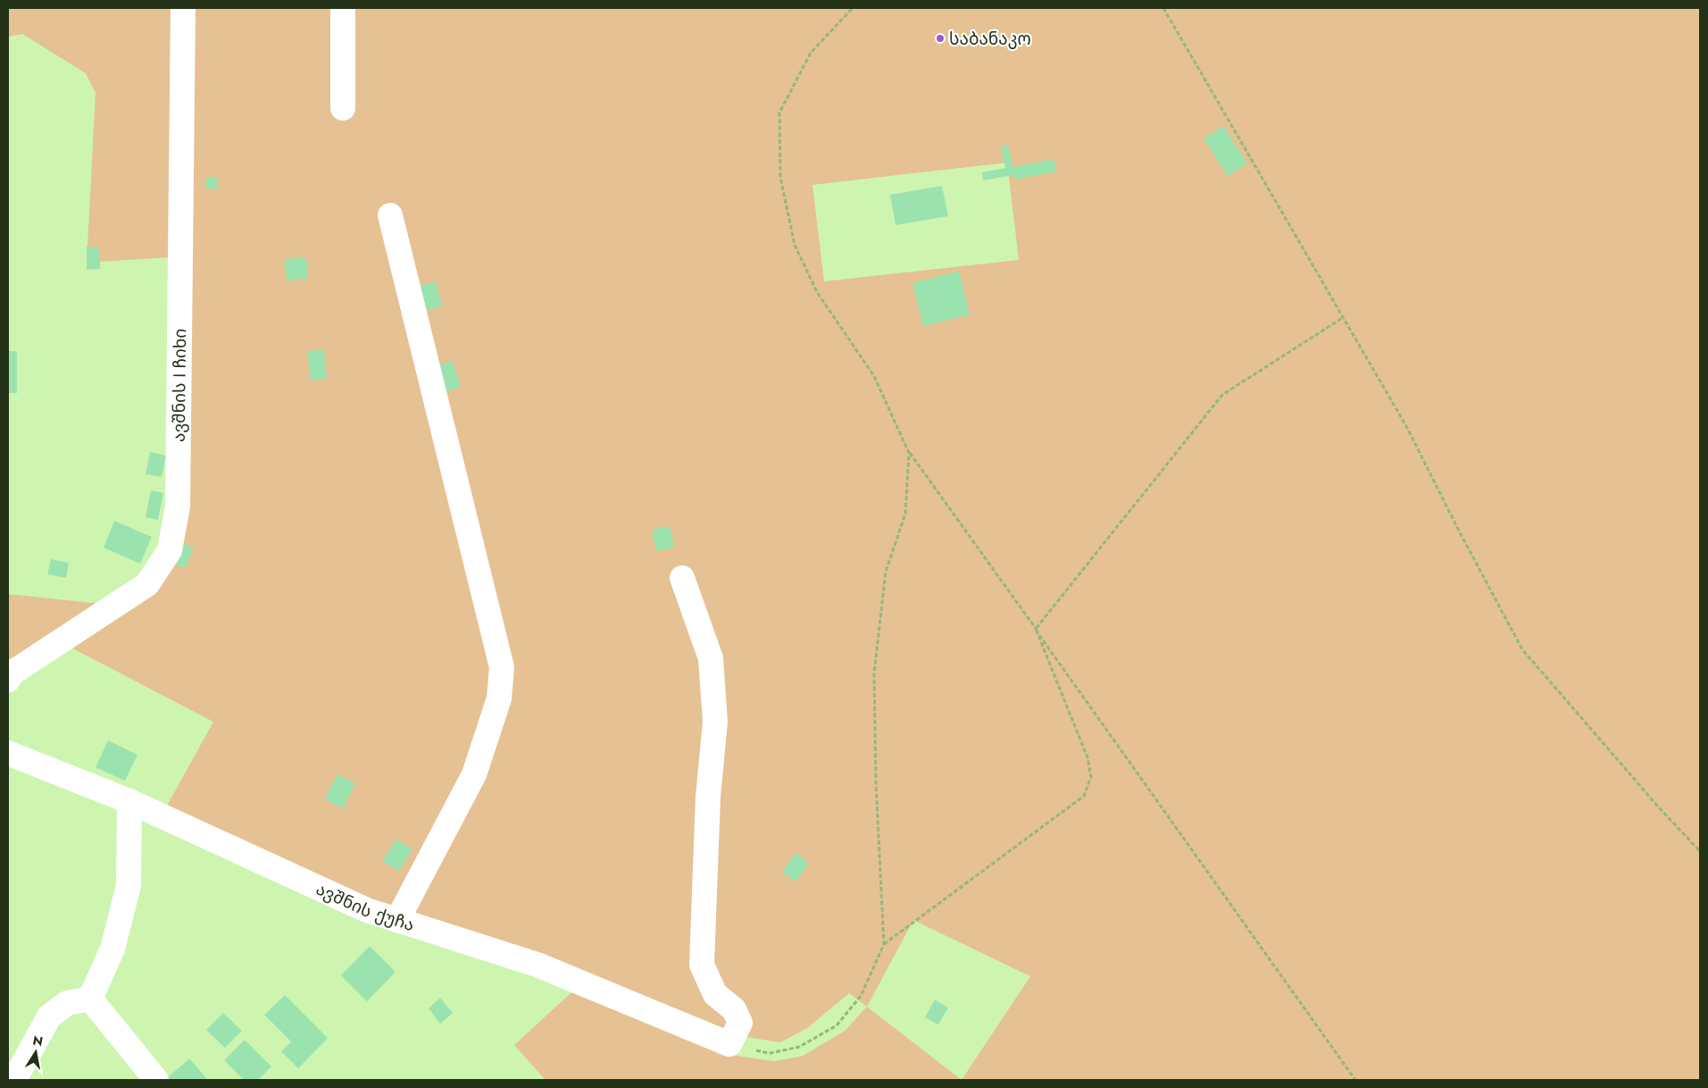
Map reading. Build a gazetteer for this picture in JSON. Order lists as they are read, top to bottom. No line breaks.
{"streets":{"street":["ავშნის I ჩიხი","ავშნის ქუჩა"]},"places":["საბანაკო"],"north":"top"}
